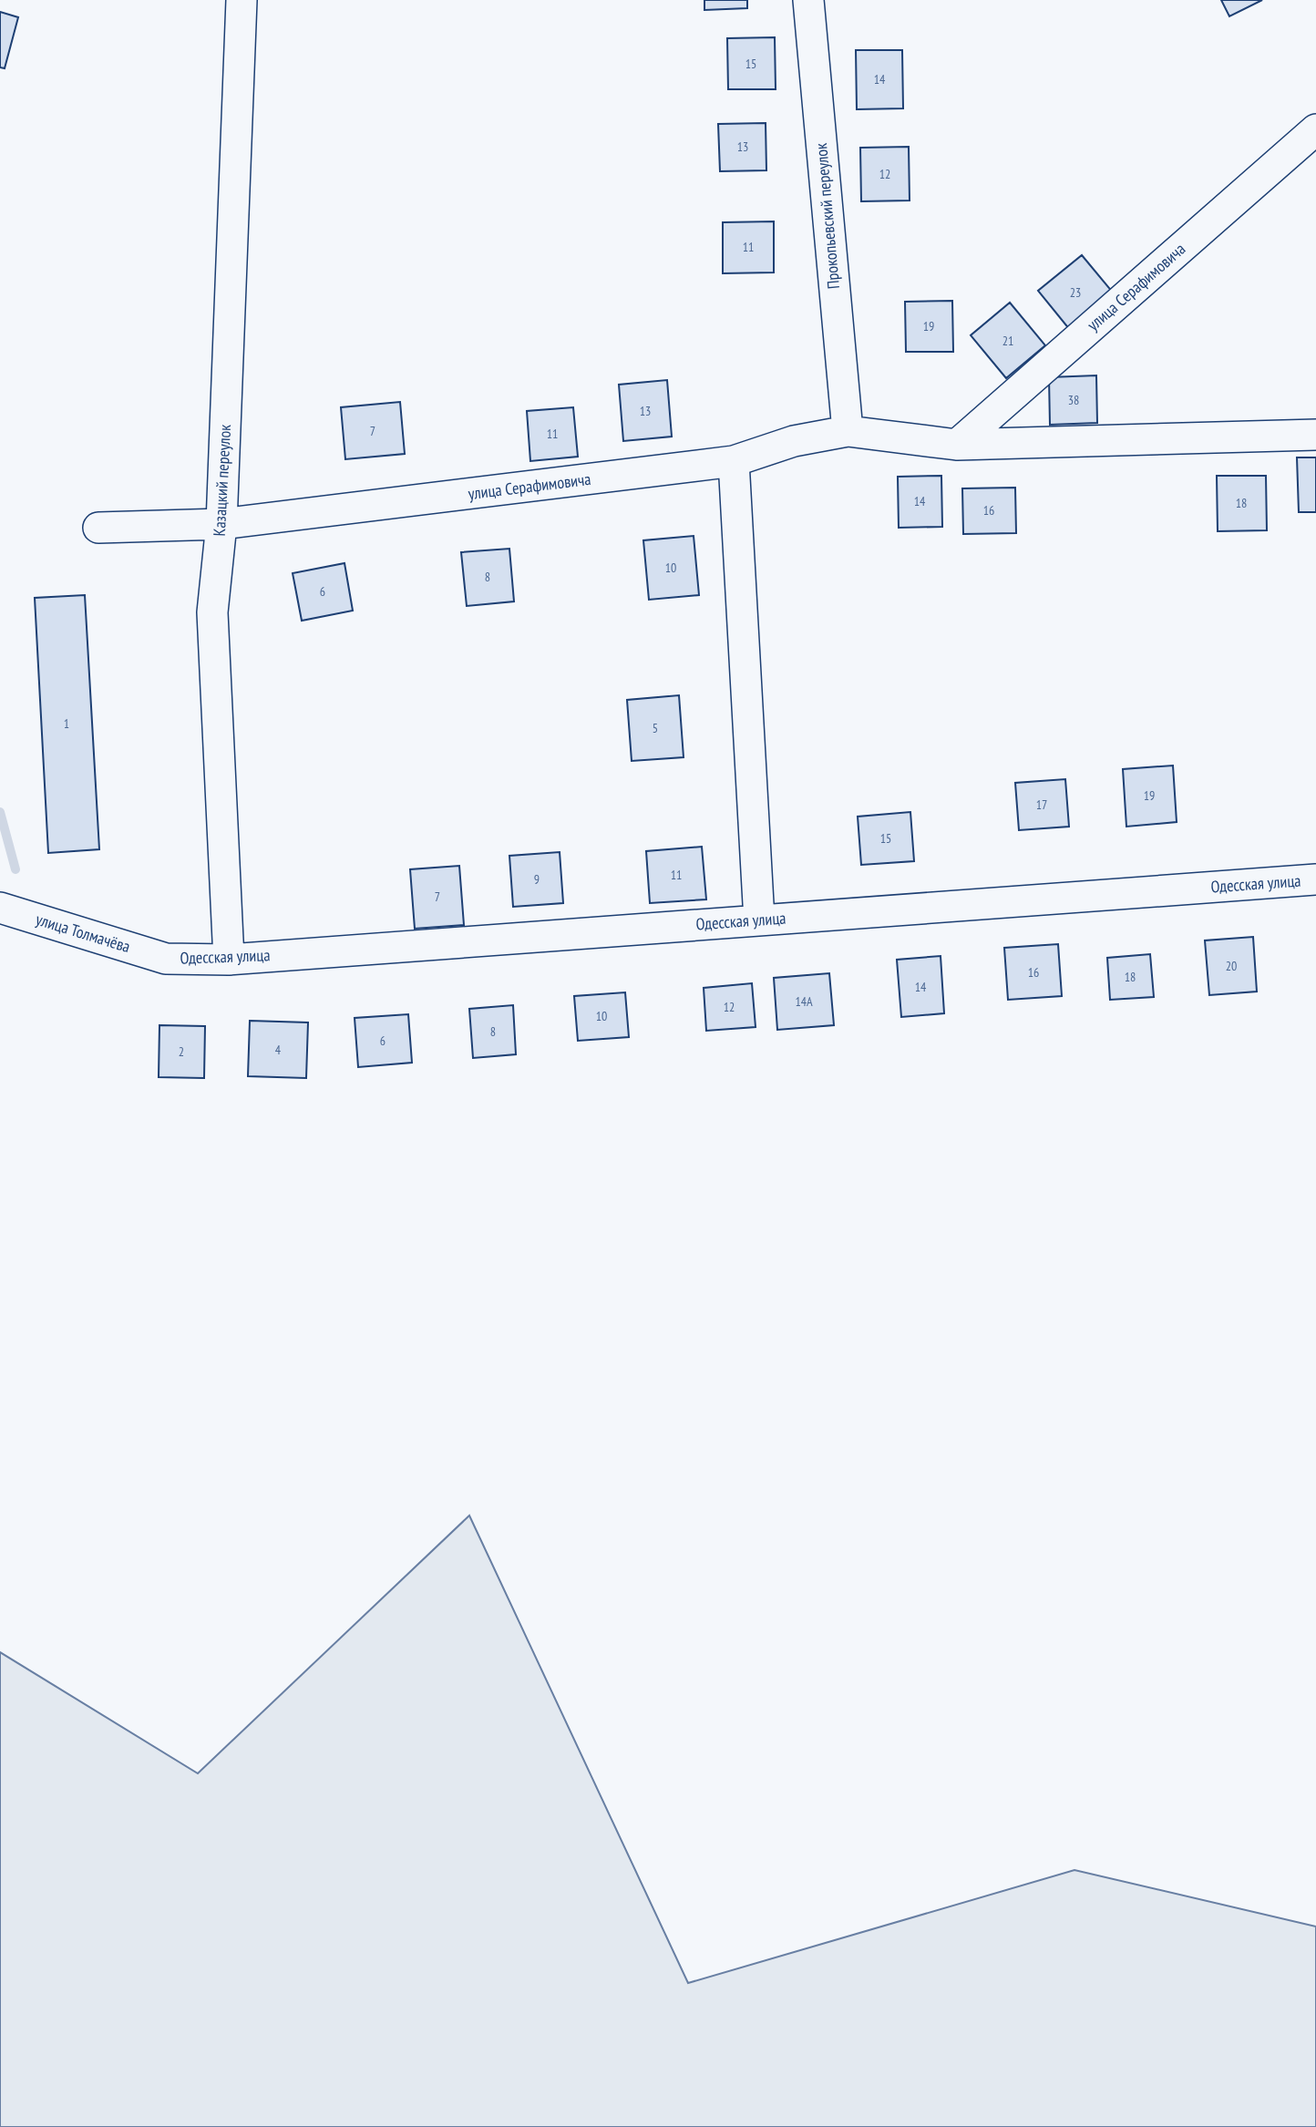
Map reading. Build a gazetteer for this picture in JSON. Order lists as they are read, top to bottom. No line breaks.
{"streets":{"street":["Прокопьевский переулок","улица Серафимовича","Казацкий переулок","Одесская улица","улица Толмачёва"]},"crossings":[["Прокопьевский переулок","улица Серафимовича"],["улица Серафимовича","Казацкий переулок"],["Казацкий переулок","Одесская улица"],["Одесская улица","улица Толмачёва"]],"house_numbers":["15","14","13","12","11","23","19","21","38","13","7","11","14","18","16","10","8","6","1","5","19","17","15","11","9","7","20","16","18","14","14А","12","10","8","6","4","2"]}
